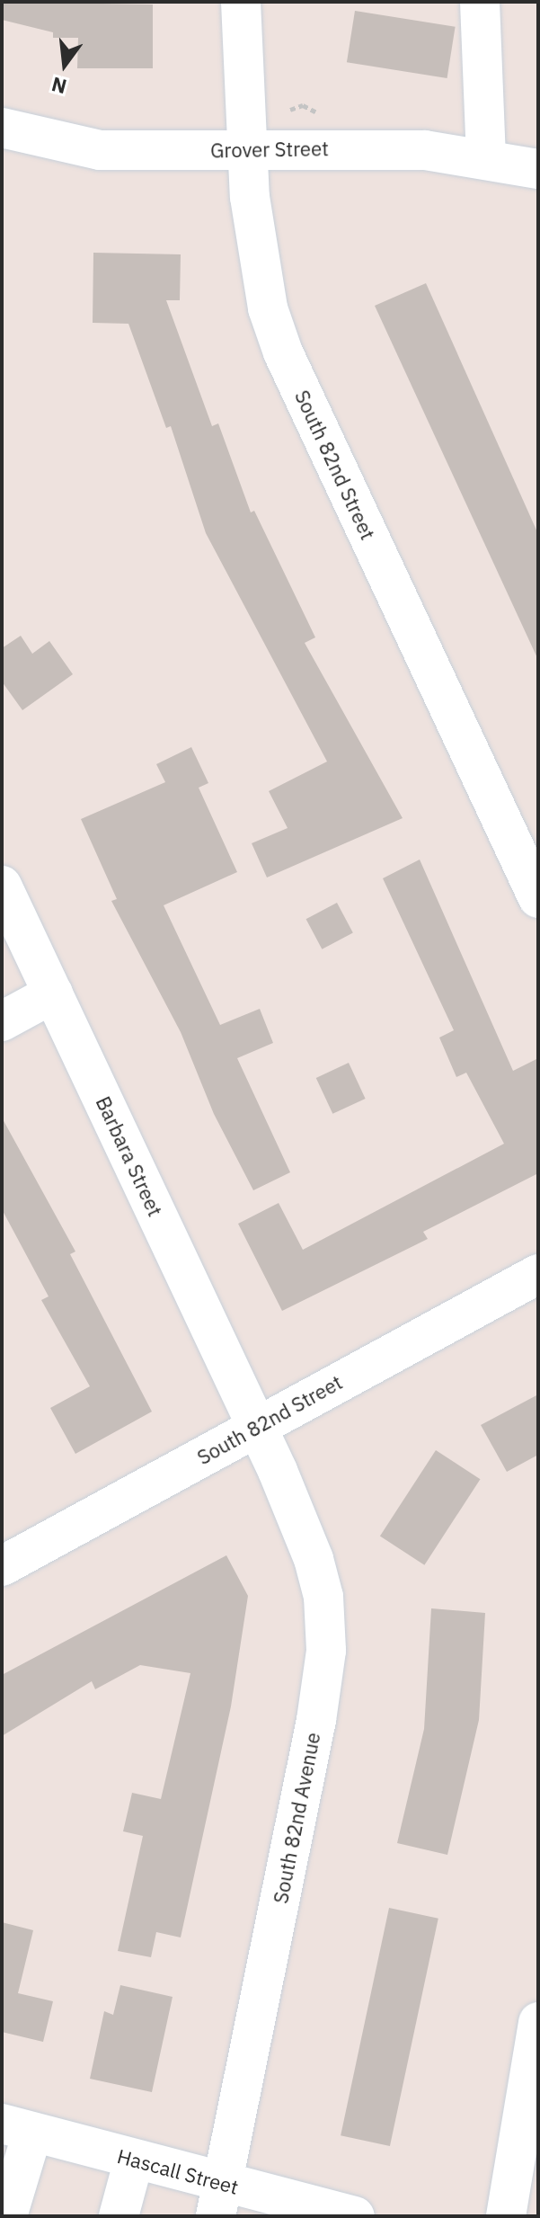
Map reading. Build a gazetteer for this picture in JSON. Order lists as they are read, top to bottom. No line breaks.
{"streets":{"street":["Grover Street","South 82nd Street","Barbara Street","South 82nd Avenue","Hascall Street"]},"crossings":[["Grover Street","South 82nd Street"],["South 82nd Street","Barbara Street"],["South 82nd Street","South 82nd Avenue"],["Barbara Street","South 82nd Avenue"],["South 82nd Avenue","Hascall Street"]],"north":"bottom"}
